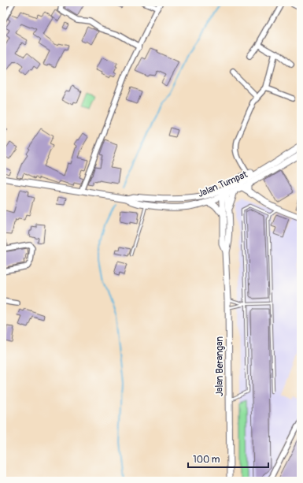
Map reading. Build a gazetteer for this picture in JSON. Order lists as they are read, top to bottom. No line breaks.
{"streets":{"main road":["Jalan Tumpat","Jalan Berangan"]},"crossings":[["Jalan Tumpat","Jalan Berangan"]],"scale_bar":"100 m"}
